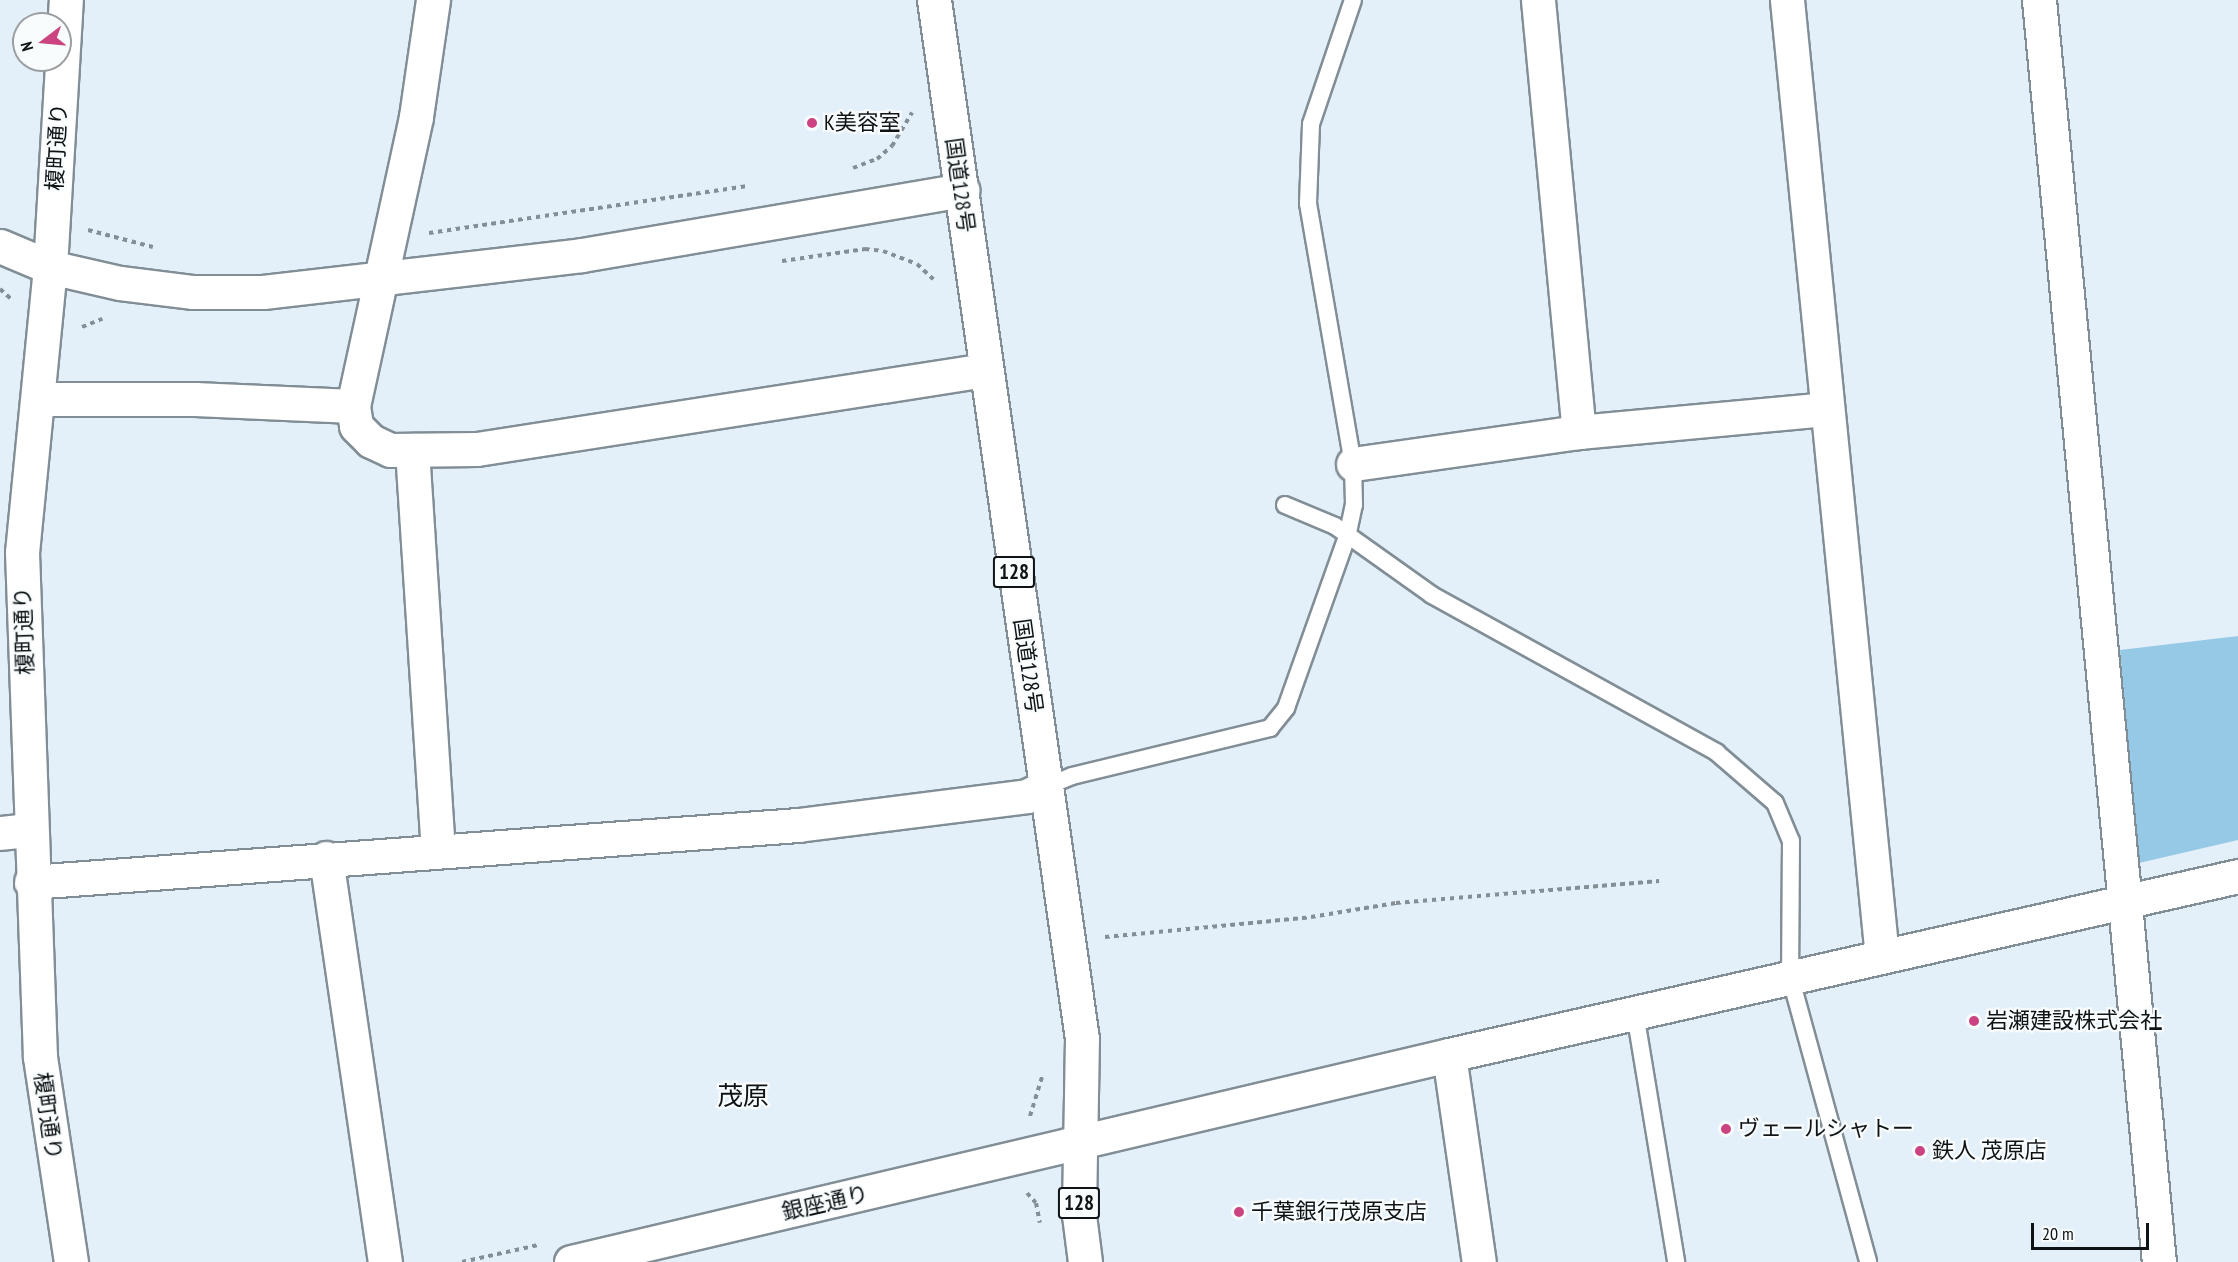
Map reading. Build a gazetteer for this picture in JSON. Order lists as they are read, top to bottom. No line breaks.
{"streets":{"main road":["榎町通り","国道128号","128","銀座通り"]},"crossings":[["国道128号","銀座通り"]],"districts":["茂原"],"places":["K美容室","岩瀬建設株式会社","ヴェールシャトー","鉄人 茂原店","千葉銀行茂原支店"],"scale_bar":"20 m","north":"left"}
